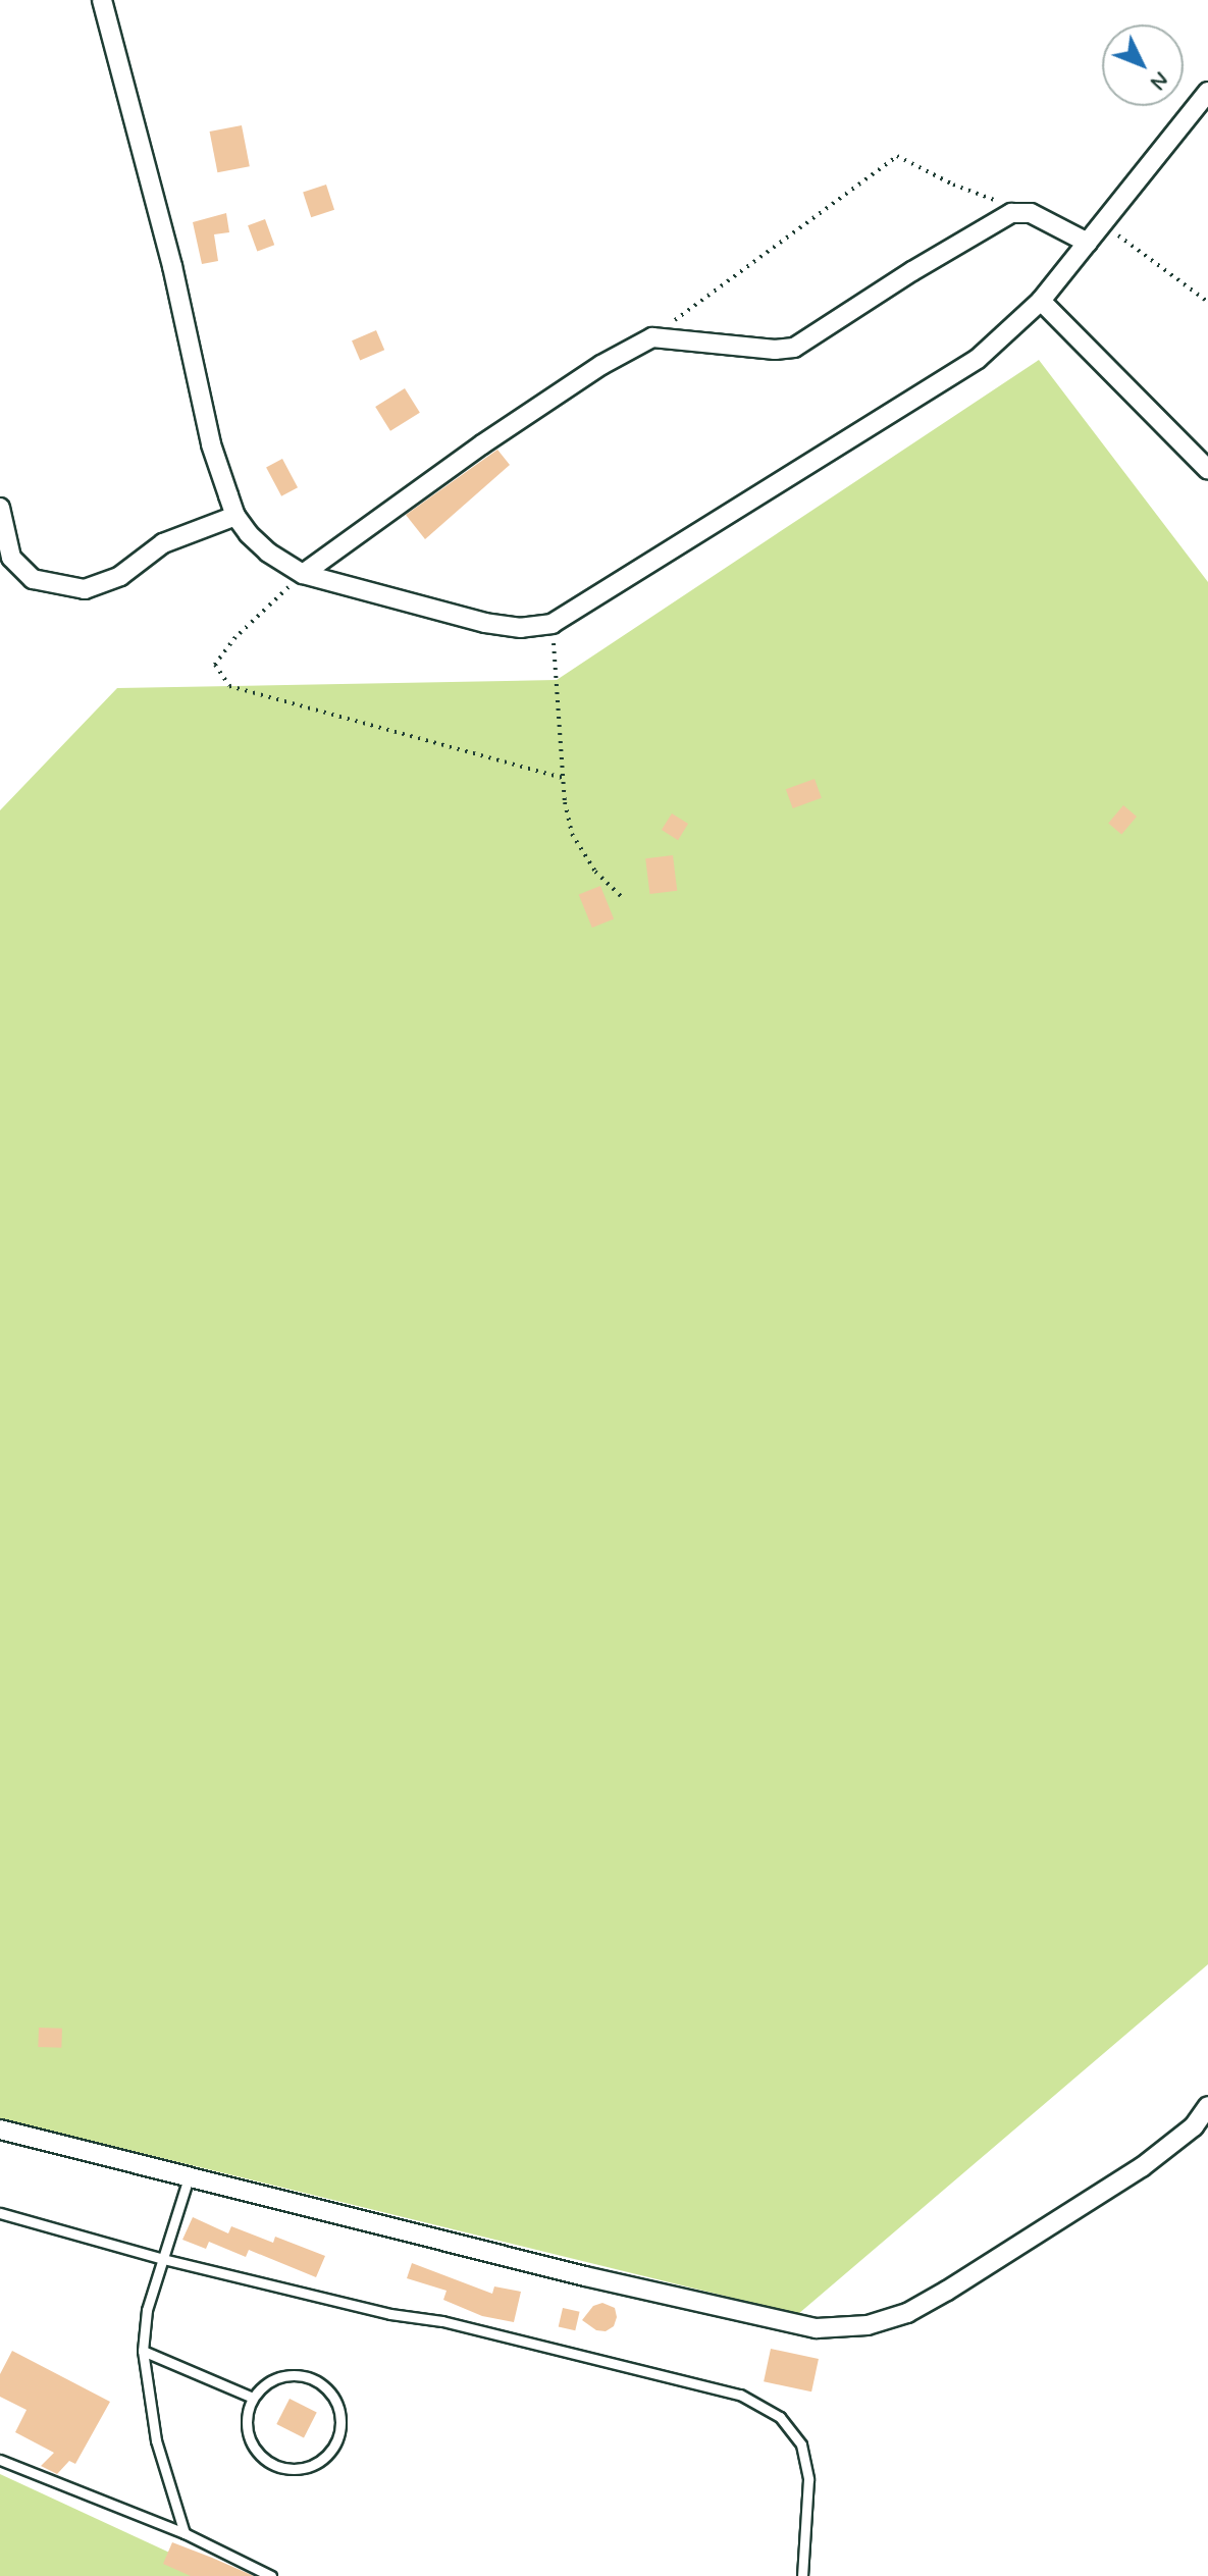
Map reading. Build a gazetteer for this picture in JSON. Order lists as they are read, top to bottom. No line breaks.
{"north":"bottom right"}
